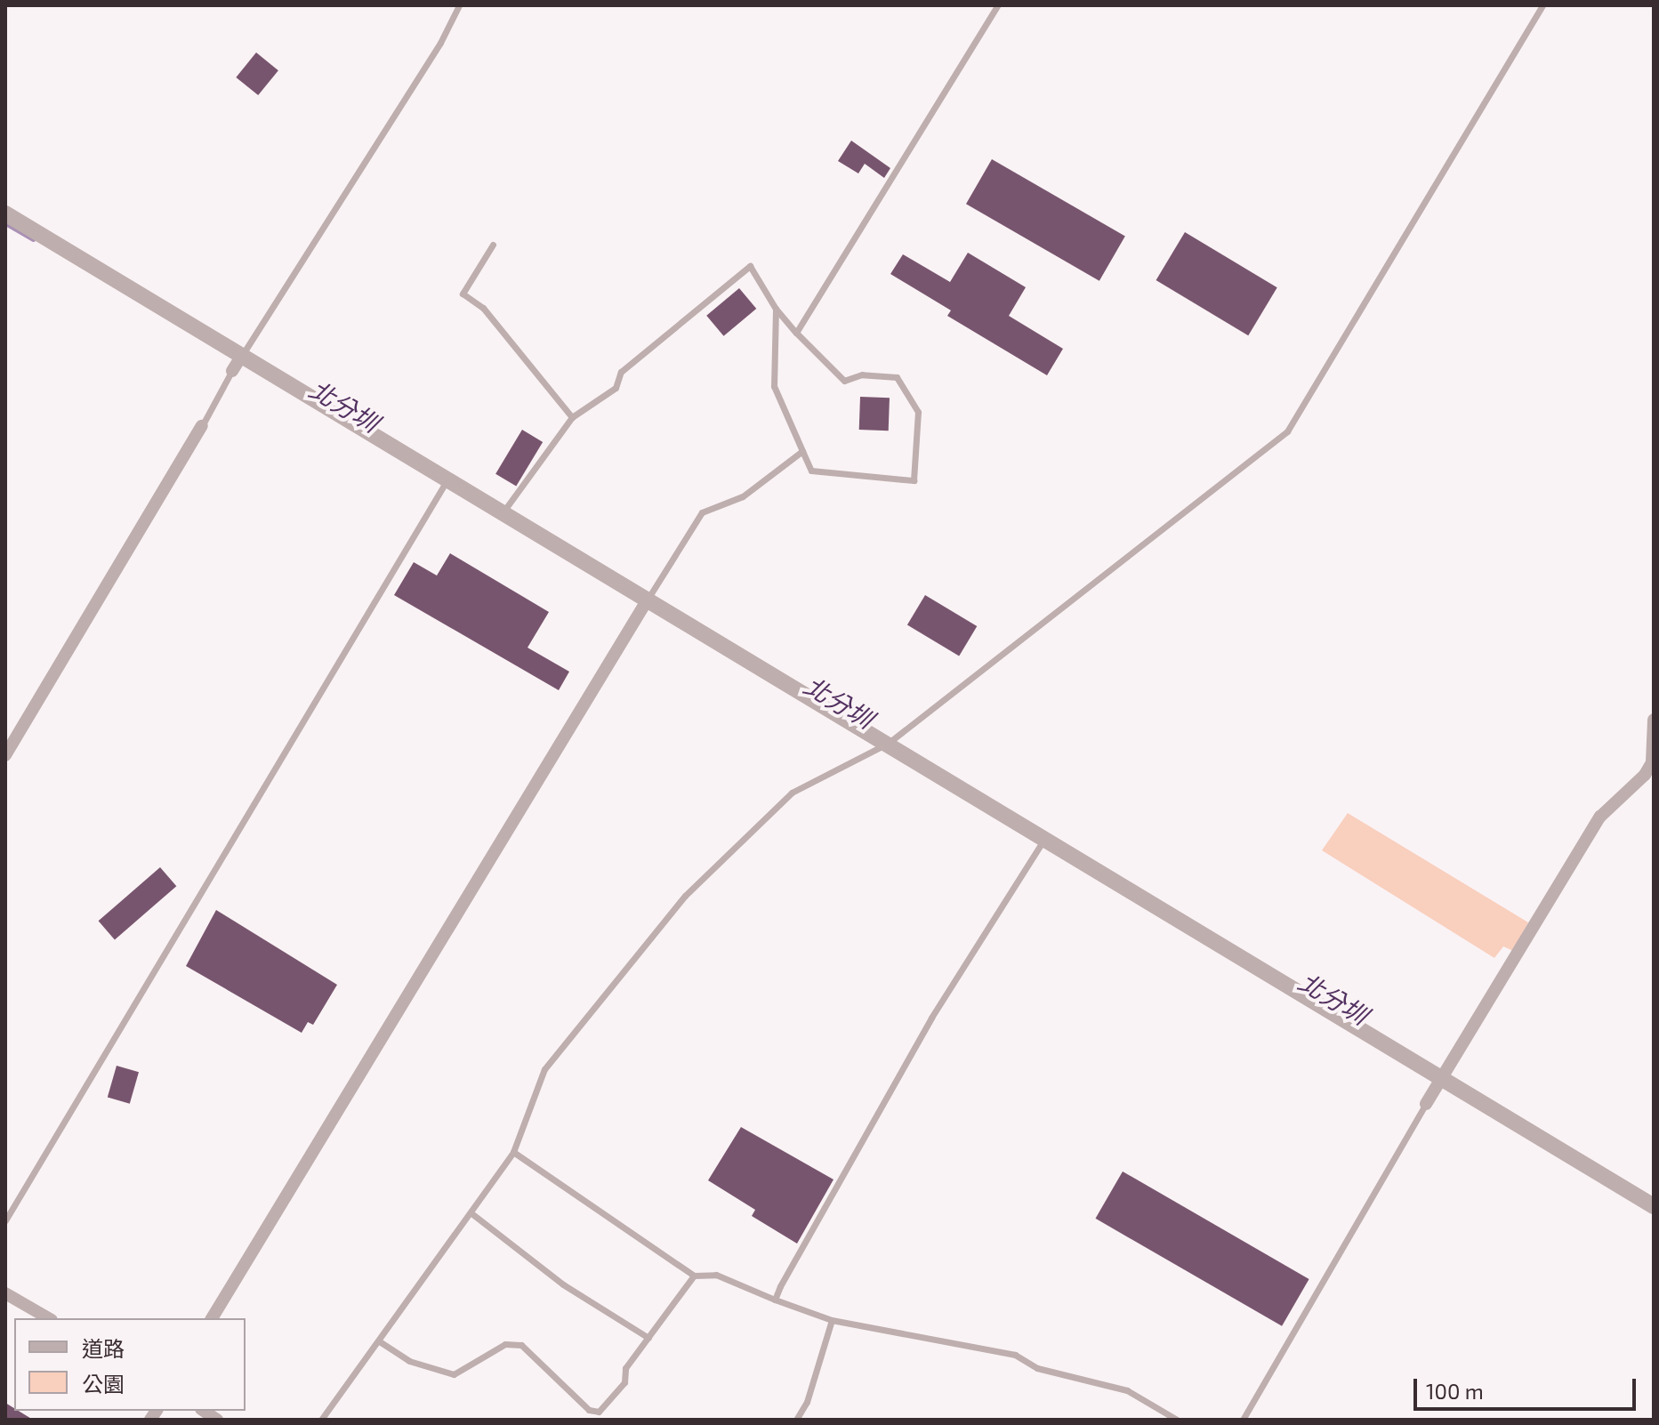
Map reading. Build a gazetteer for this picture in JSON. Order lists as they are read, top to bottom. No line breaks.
{"water":["北分圳"],"legend":["道路","公園"],"scale_bar":"100 m"}
